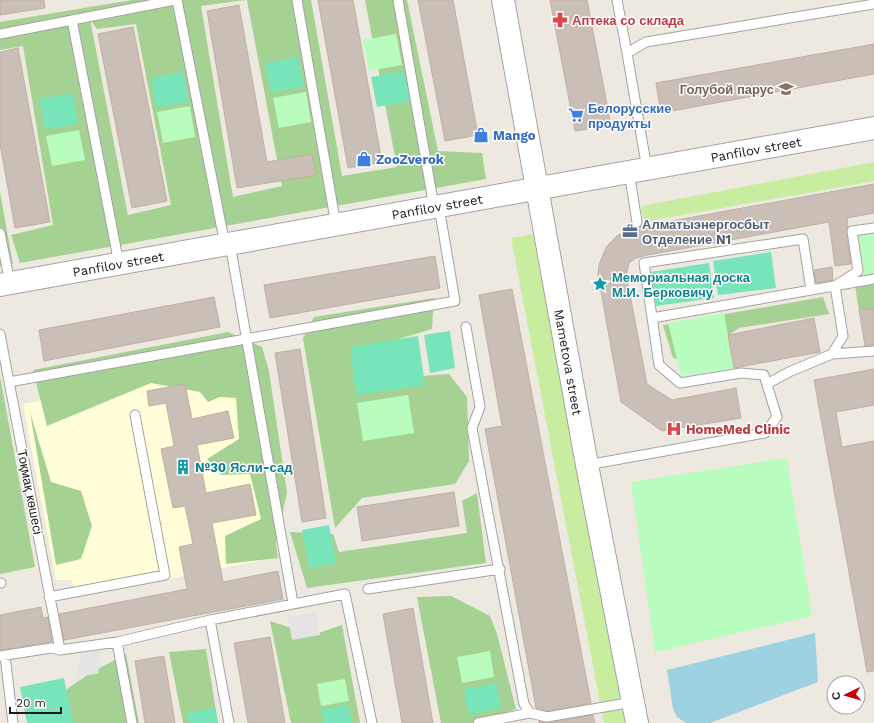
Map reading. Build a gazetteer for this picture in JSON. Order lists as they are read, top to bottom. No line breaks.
{"streets":{"street":["Panfilov street","Mametovа street"],"lane":["Тоқмақ көшесі"]},"crossings":[["Panfilov street","Mametovа street"]],"places":{"pharmacy":["Аптека со склада"],"school or university":["Голубой парус"],"supermarket":["Белорусские продукты"],"shop":["Mango","ZooZverok"],"office":["Алматыэнергосбыт Отделение N1"],"place":["Мемориальная доска М.И. Берковичу"],"hospital":["HomeMed Clinic"],"building":["№30 Ясли-сад"]},"scale_bar":"20 m","north":"left"}
